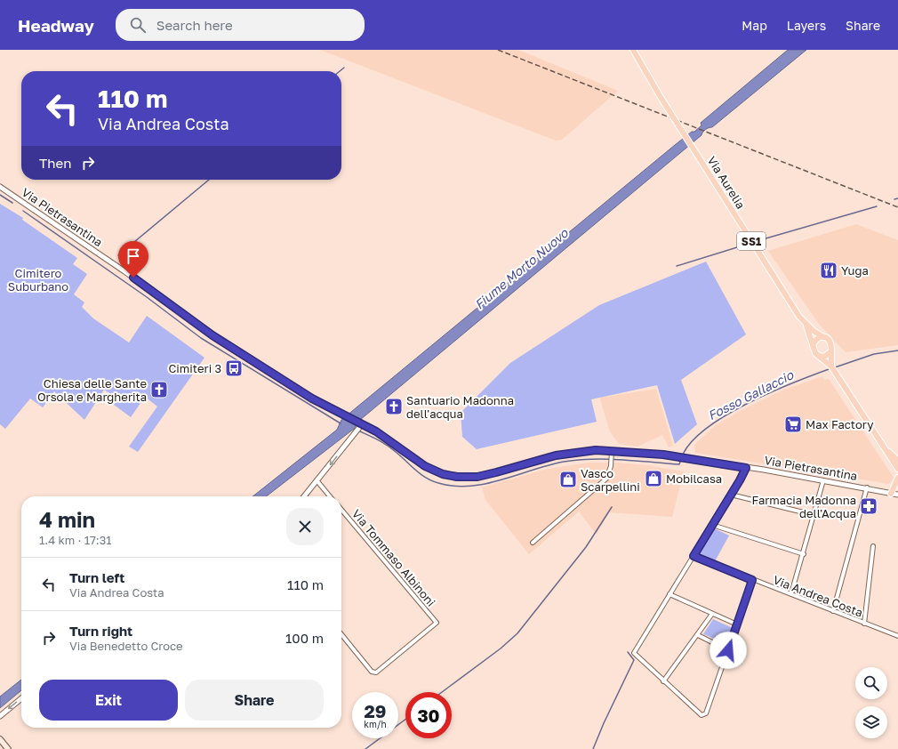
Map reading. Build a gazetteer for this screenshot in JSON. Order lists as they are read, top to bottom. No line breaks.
{"streets":{"main road":["Via Aurelia","SS1"],"street":["Via Pietrasantina","Via Tommaso Albinoni","Via Andrea Costa"]},"crossings":[["Via Aurelia","SS1"]],"water":["Fiume Morto Nuovo","Fosso Gallaccio"],"parks":["Cimitero Suburbano"],"places":{"restaurant":["Yuga"],"bus stop":["Cimiteri 3"],"church":["Chiesa delle Sante Orsola e Margherita","Santuario Madonna dell'acqua"],"supermarket":["Max Factory"],"shop":["Mobilcasa","Vasco Scarpellini"],"pharmacy":["Farmacia Madonna dell'Acqua"]},"page":{"header":"Headway","search":"Search here","nav":["Map","Layers","Share"],"turn":["110 m","Via Andrea Costa"],"then":"Then","heading":["4 min","1.4 km · 17:31"],"list":[{"name":"Turn left","note":"Via Andrea Costa","value":"110 m"},{"name":"Turn right","note":"Via Benedetto Croce","value":"100 m"}],"buttons":["Exit","Share"],"speed":"29 km/h","limit":"30"}}
